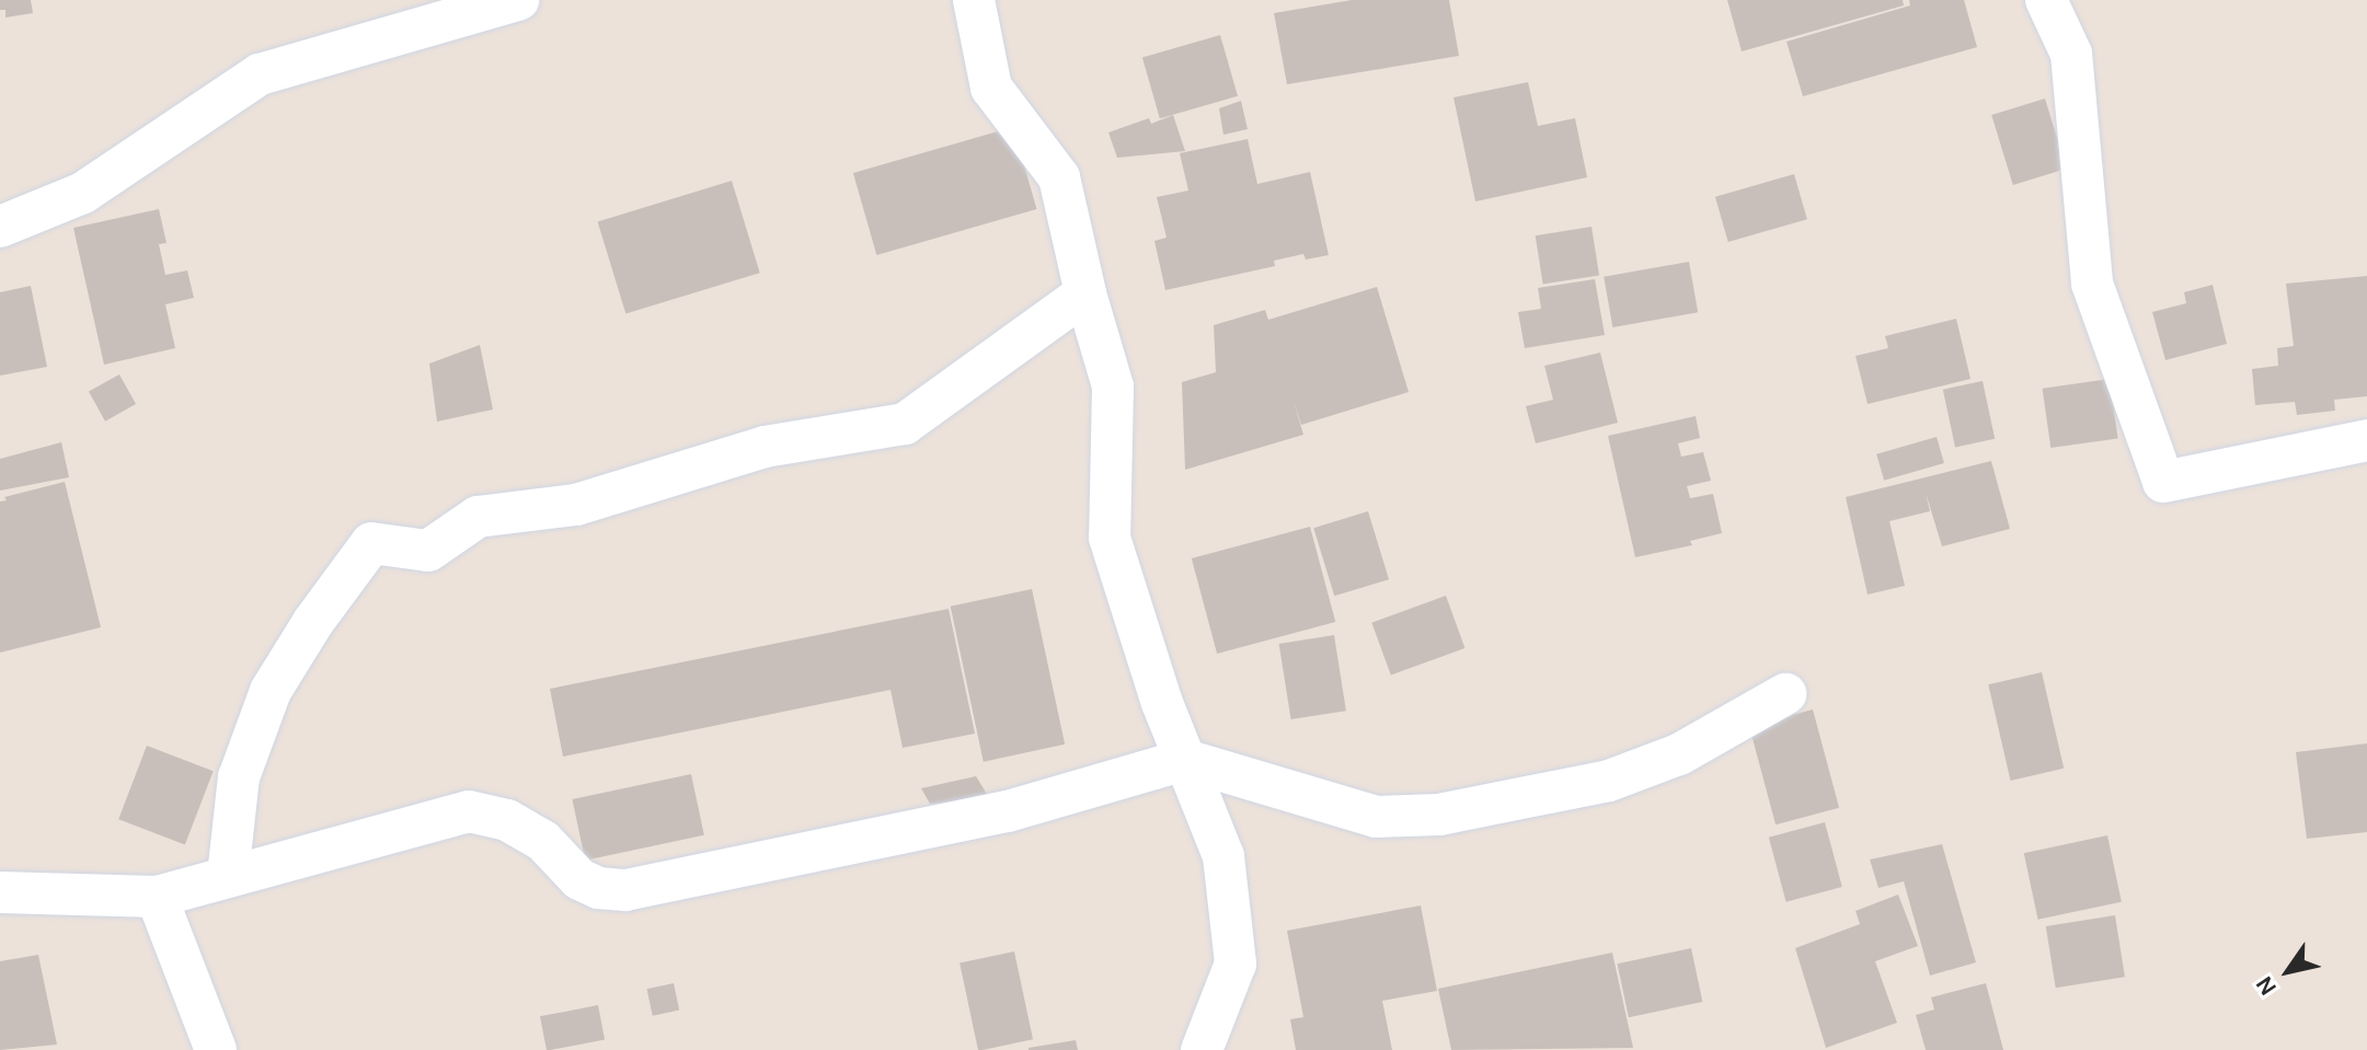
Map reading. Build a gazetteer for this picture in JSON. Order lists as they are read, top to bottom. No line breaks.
{"north":"bottom left"}
